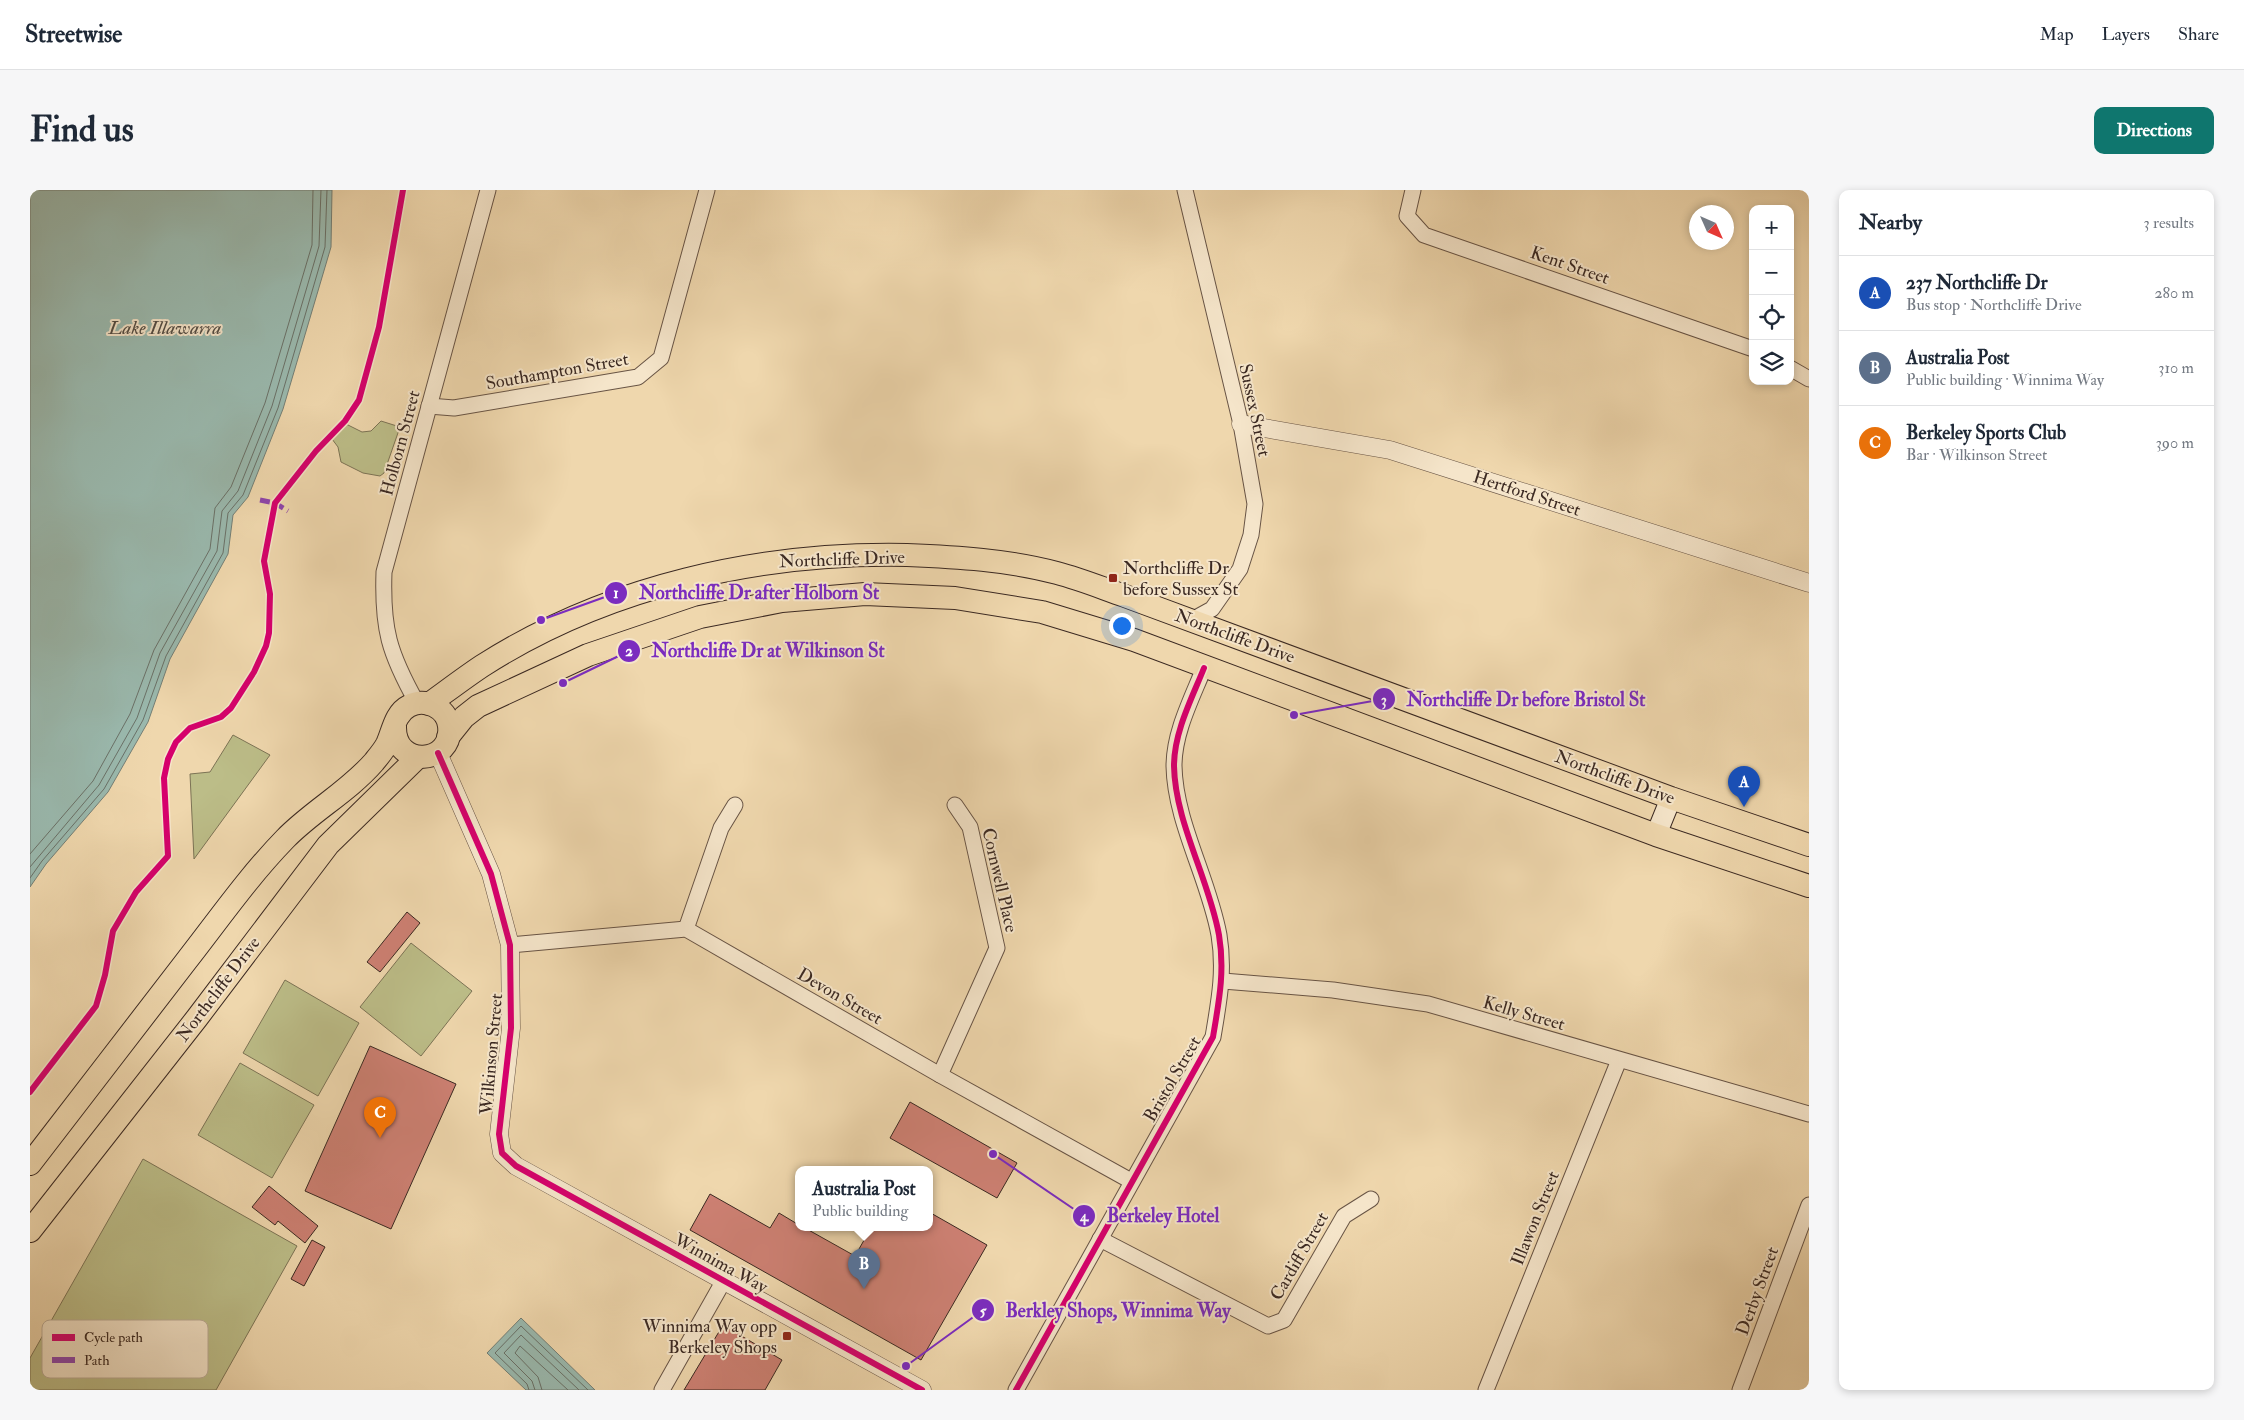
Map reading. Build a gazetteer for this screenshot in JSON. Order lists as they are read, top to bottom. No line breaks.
{"streets":{"main road":["Northcliffe Drive"],"street":["Kent Street","Southampton Street","Sussex Street","Holborn Street","Hertford Street","Cornwell Place","Devon Street","Kelly Street","Wilkinson Street","Bristol Street","Illawon Street","Cardiff Street","Winnima Way","Derby Street"]},"crossings":[["Southampton Street","Holborn Street"],["Sussex Street","Hertford Street"],["Sussex Street","Northcliffe Drive"],["Holborn Street","Northcliffe Drive"],["Holborn Street","Wilkinson Street"],["Northcliffe Drive","Wilkinson Street"],["Northcliffe Drive","Bristol Street"],["Cornwell Place","Devon Street"],["Devon Street","Bristol Street"],["Kelly Street","Bristol Street"],["Kelly Street","Illawon Street"],["Wilkinson Street","Winnima Way"],["Bristol Street","Cardiff Street"]],"water":["Lake Illawarra"],"places":{"transit":["Northcliffe Dr before Sussex St","Winnima Way opp Berkeley Shops"],"other":["Northcliffe Dr after Holborn St","Northcliffe Dr at Wilkinson St","Northcliffe Dr before Bristol St","Berkeley Hotel","Berkley Shops, Winnima Way"]},"legend":["Cycle path","Path"],"north":"bottom right","page":{"header":"Streetwise","nav":["Map","Layers","Share"],"buttons":"Directions","title":"Find us","heading":["Nearby","3 results"],"map_buttons":["+","−"],"list":[{"mark":"A","name":"237 Northcliffe Dr","note":"Bus stop · Northcliffe Drive","value":"280 m"},{"mark":"B","name":"Australia Post","note":"Public building · Winnima Way","value":"310 m"},{"mark":"C","name":"Berkeley Sports Club","note":"Bar · Wilkinson Street","value":"390 m"}],"pins":["A","C","B"],"popup":["Australia Post","Public building"]}}
